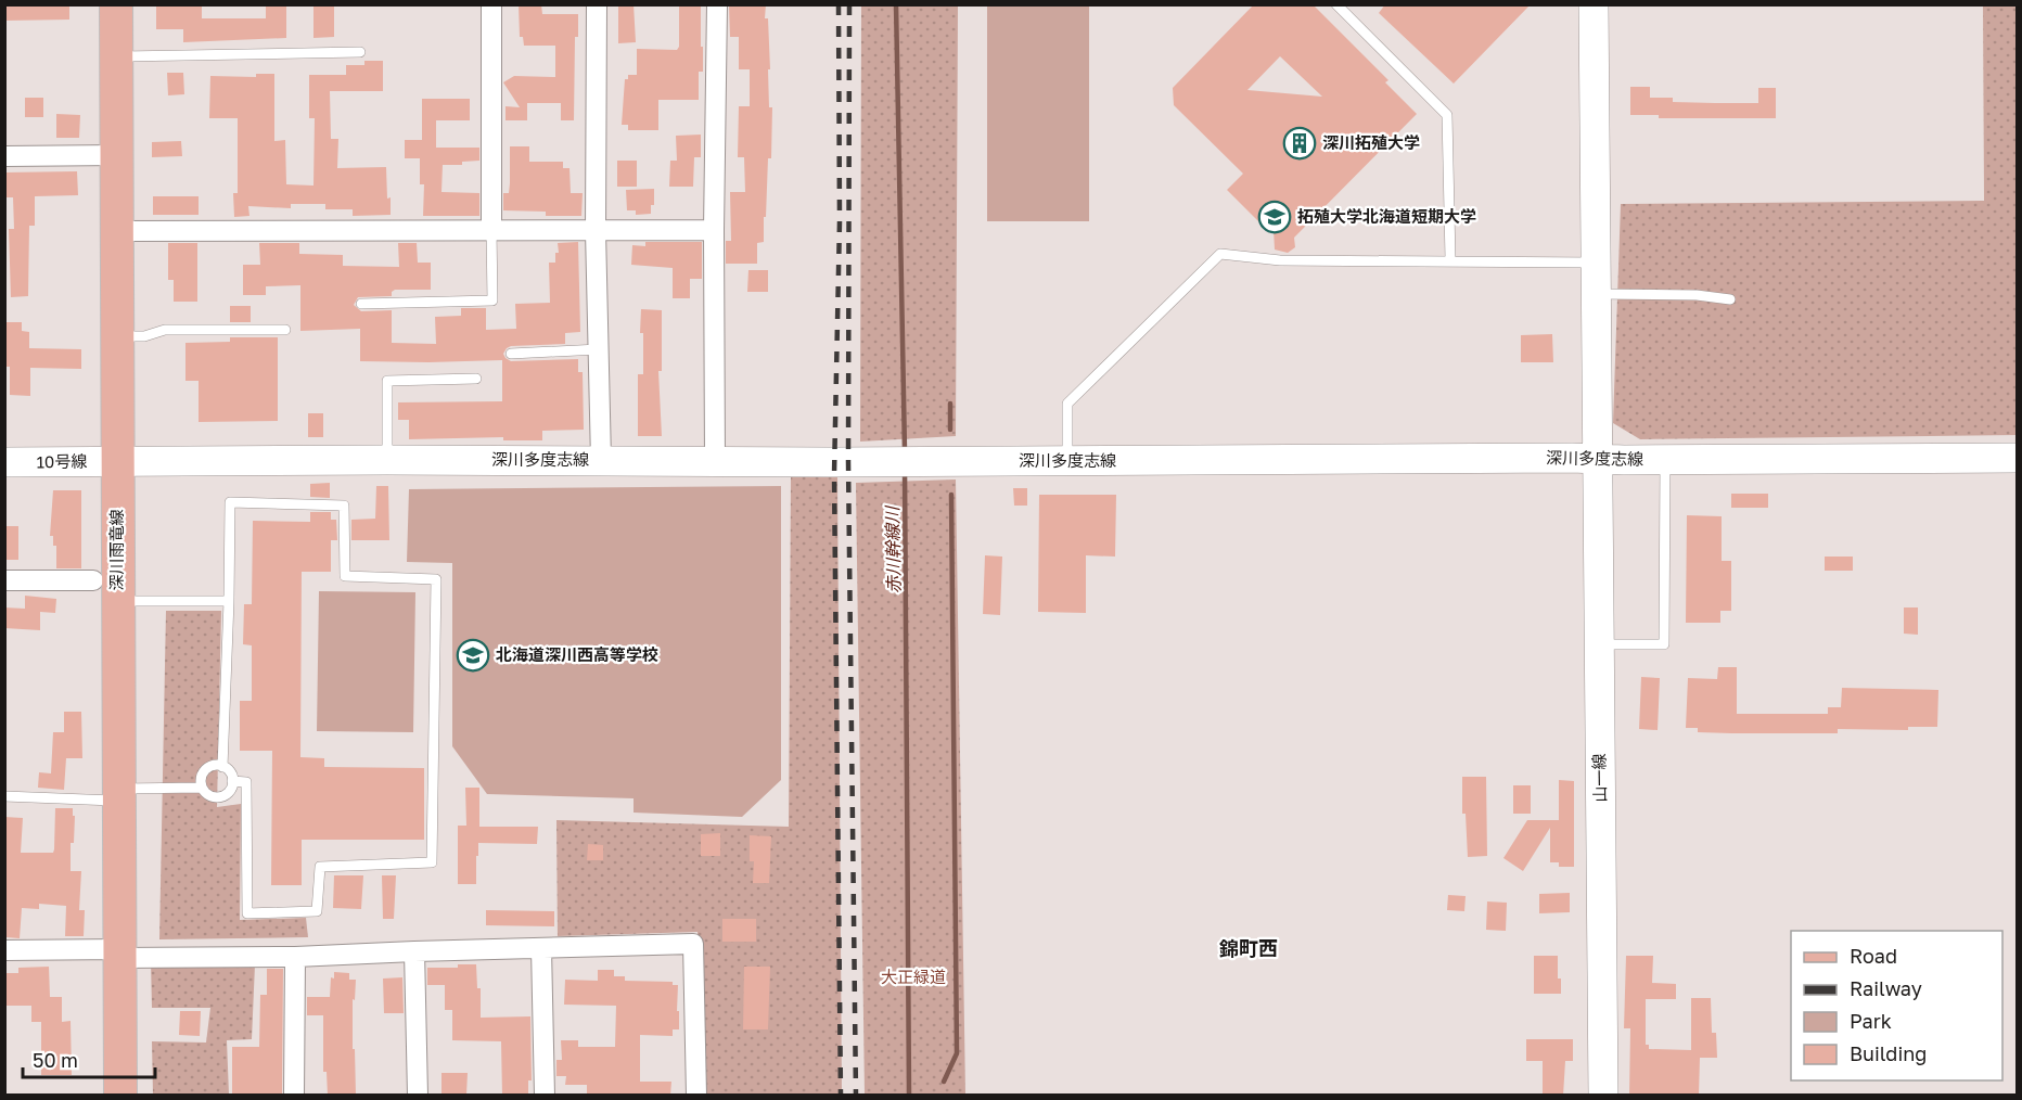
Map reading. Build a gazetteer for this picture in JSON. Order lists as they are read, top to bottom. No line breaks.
{"streets":{"main road":["深川多度志線","10号線","深川雨竜線","山一線"]},"crossings":[["深川多度志線","10号線"],["深川多度志線","深川雨竜線"],["深川多度志線","山一線"],["10号線","深川雨竜線"]],"districts":["錦町西"],"water":["赤川幹線川"],"parks":["大正緑道"],"places":{"building":["深川拓殖大学"],"school or university":["拓殖大学北海道短期大学","北海道深川西高等学校"]},"legend":["Road","Railway","Park","Building"],"scale_bar":"50 m"}
